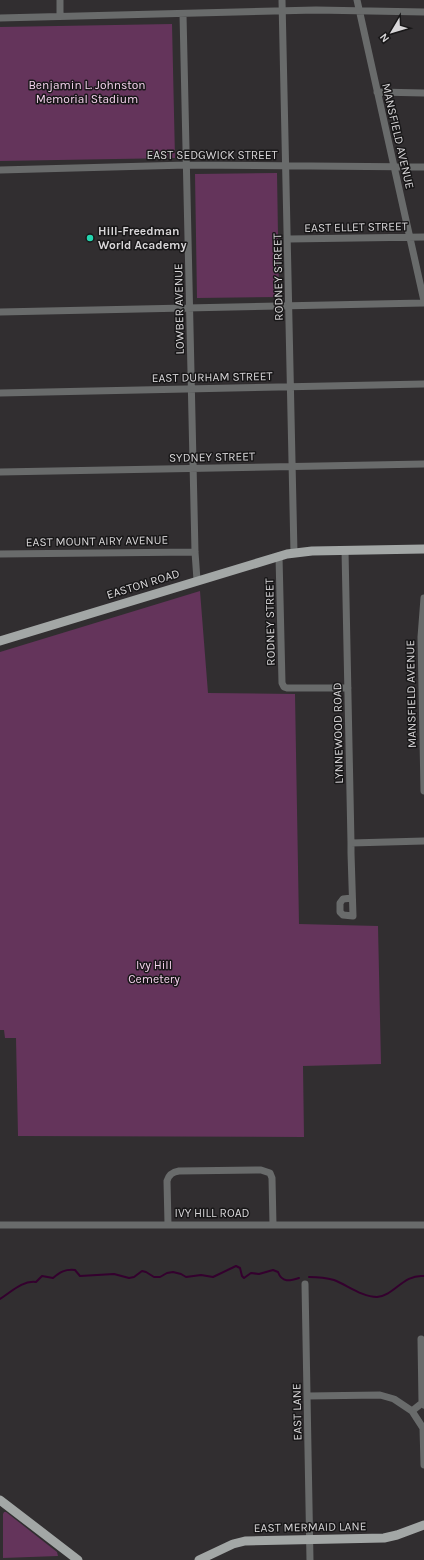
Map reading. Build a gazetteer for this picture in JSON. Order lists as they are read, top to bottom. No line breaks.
{"streets":{"main road":["EASTON ROAD","EAST MERMAID LANE"],"street":["MANSFIELD AVENUE","EAST SEDGWICK STREET","EAST ELLET STREET","RODNEY STREET","LOWBER AVENUE","EAST DURHAM STREET","SYDNEY STREET","EAST MOUNT AIRY AVENUE","LYNNEWOOD ROAD","IVY HILL ROAD","EAST LANE"]},"crossings":[["MANSFIELD AVENUE","EAST SEDGWICK STREET"],["MANSFIELD AVENUE","EAST ELLET STREET"],["EAST SEDGWICK STREET","RODNEY STREET"],["EAST SEDGWICK STREET","LOWBER AVENUE"],["EAST ELLET STREET","RODNEY STREET"],["RODNEY STREET","EAST DURHAM STREET"],["RODNEY STREET","SYDNEY STREET"],["RODNEY STREET","EASTON ROAD"],["RODNEY STREET","LYNNEWOOD ROAD"],["LOWBER AVENUE","EAST DURHAM STREET"],["LOWBER AVENUE","SYDNEY STREET"],["LOWBER AVENUE","EAST MOUNT AIRY AVENUE"],["LOWBER AVENUE","EASTON ROAD"],["EAST LANE","EAST MERMAID LANE"]],"parks":["Benjamin L. Johnston Memorial Stadium","Ivy Hill Cemetery"],"places":["Hill-Freedman World Academy"],"north":"bottom left"}
